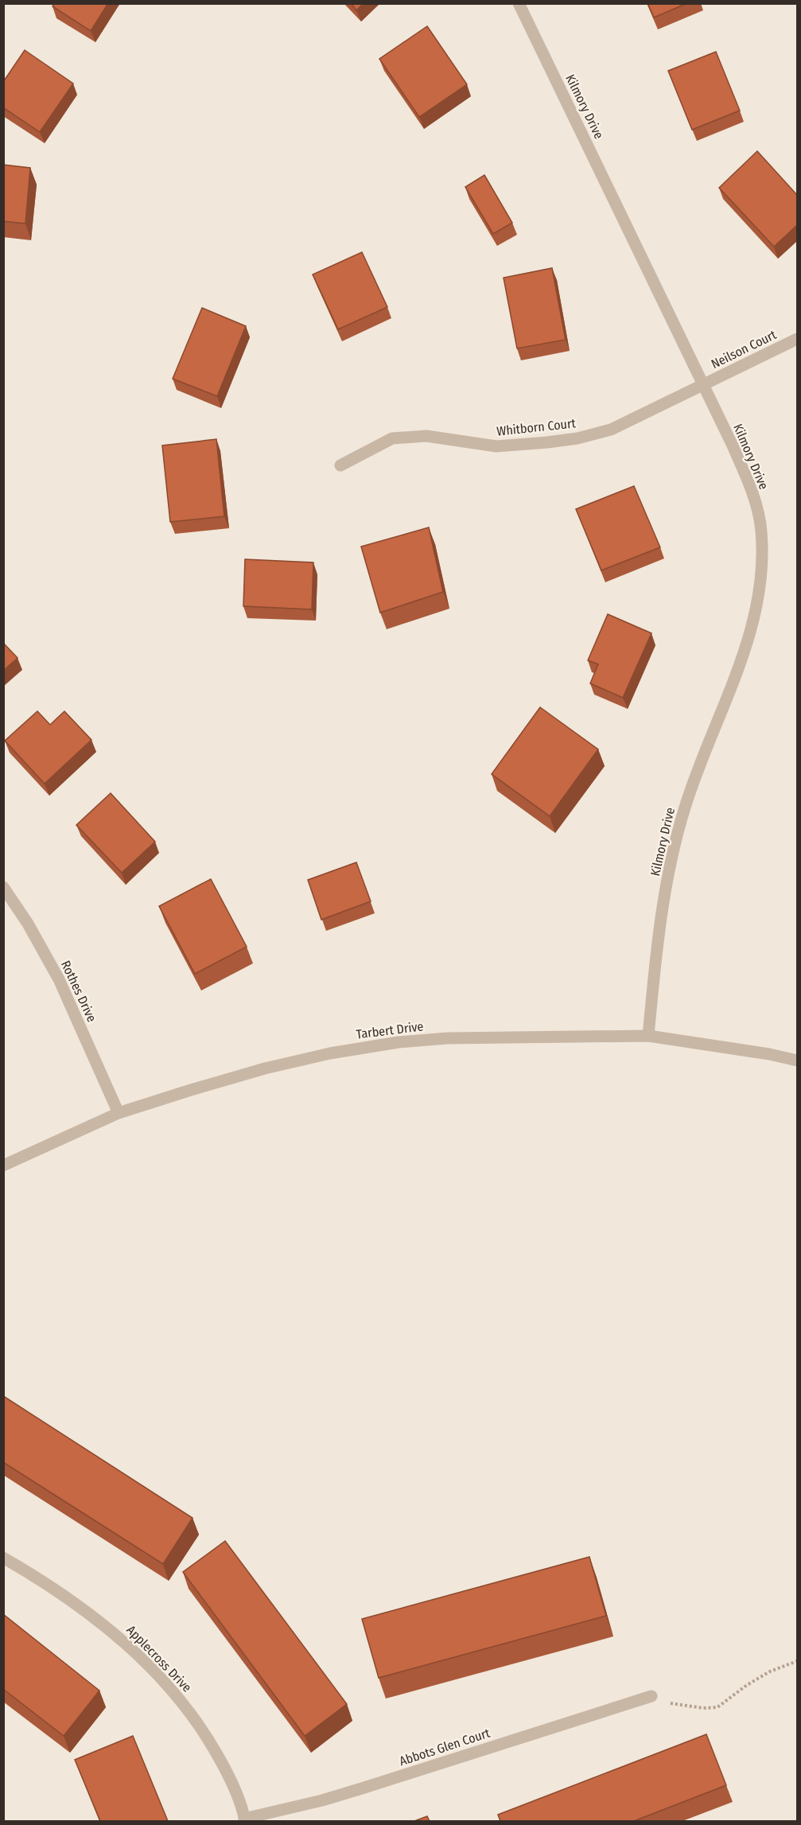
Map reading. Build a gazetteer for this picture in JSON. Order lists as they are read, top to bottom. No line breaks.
{"streets":{"street":["Kilmory Drive","Neilson Court","Whitborn Court","Rothes Drive","Tarbert Drive","Applecross Drive","Abbots Glen Court"]},"crossings":[["Kilmory Drive","Neilson Court"],["Kilmory Drive","Whitborn Court"],["Kilmory Drive","Tarbert Drive"],["Neilson Court","Whitborn Court"],["Rothes Drive","Tarbert Drive"],["Applecross Drive","Abbots Glen Court"]]}
